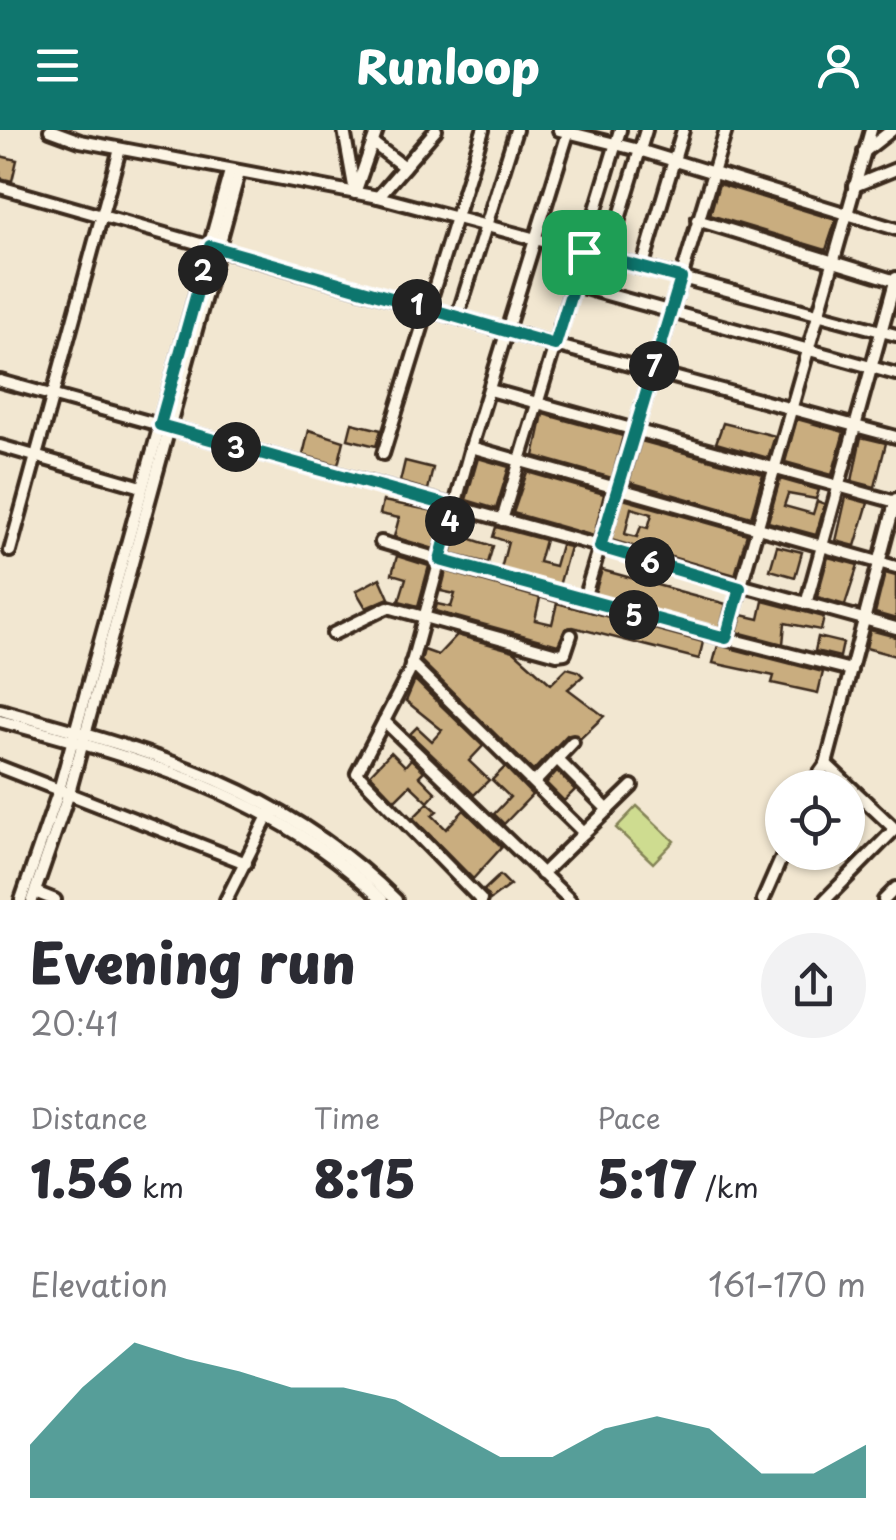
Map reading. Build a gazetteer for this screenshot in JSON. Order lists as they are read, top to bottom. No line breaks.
{"page":{"header":"Runloop","pins":["2","1","7","3","4","6","5"],"heading":["Evening run","20:41"],"stats":[["Distance","1.56 km"],["Time","8:15"],["Pace","5:17 /km"]],"chart":["Elevation","161–170 m"]}}
